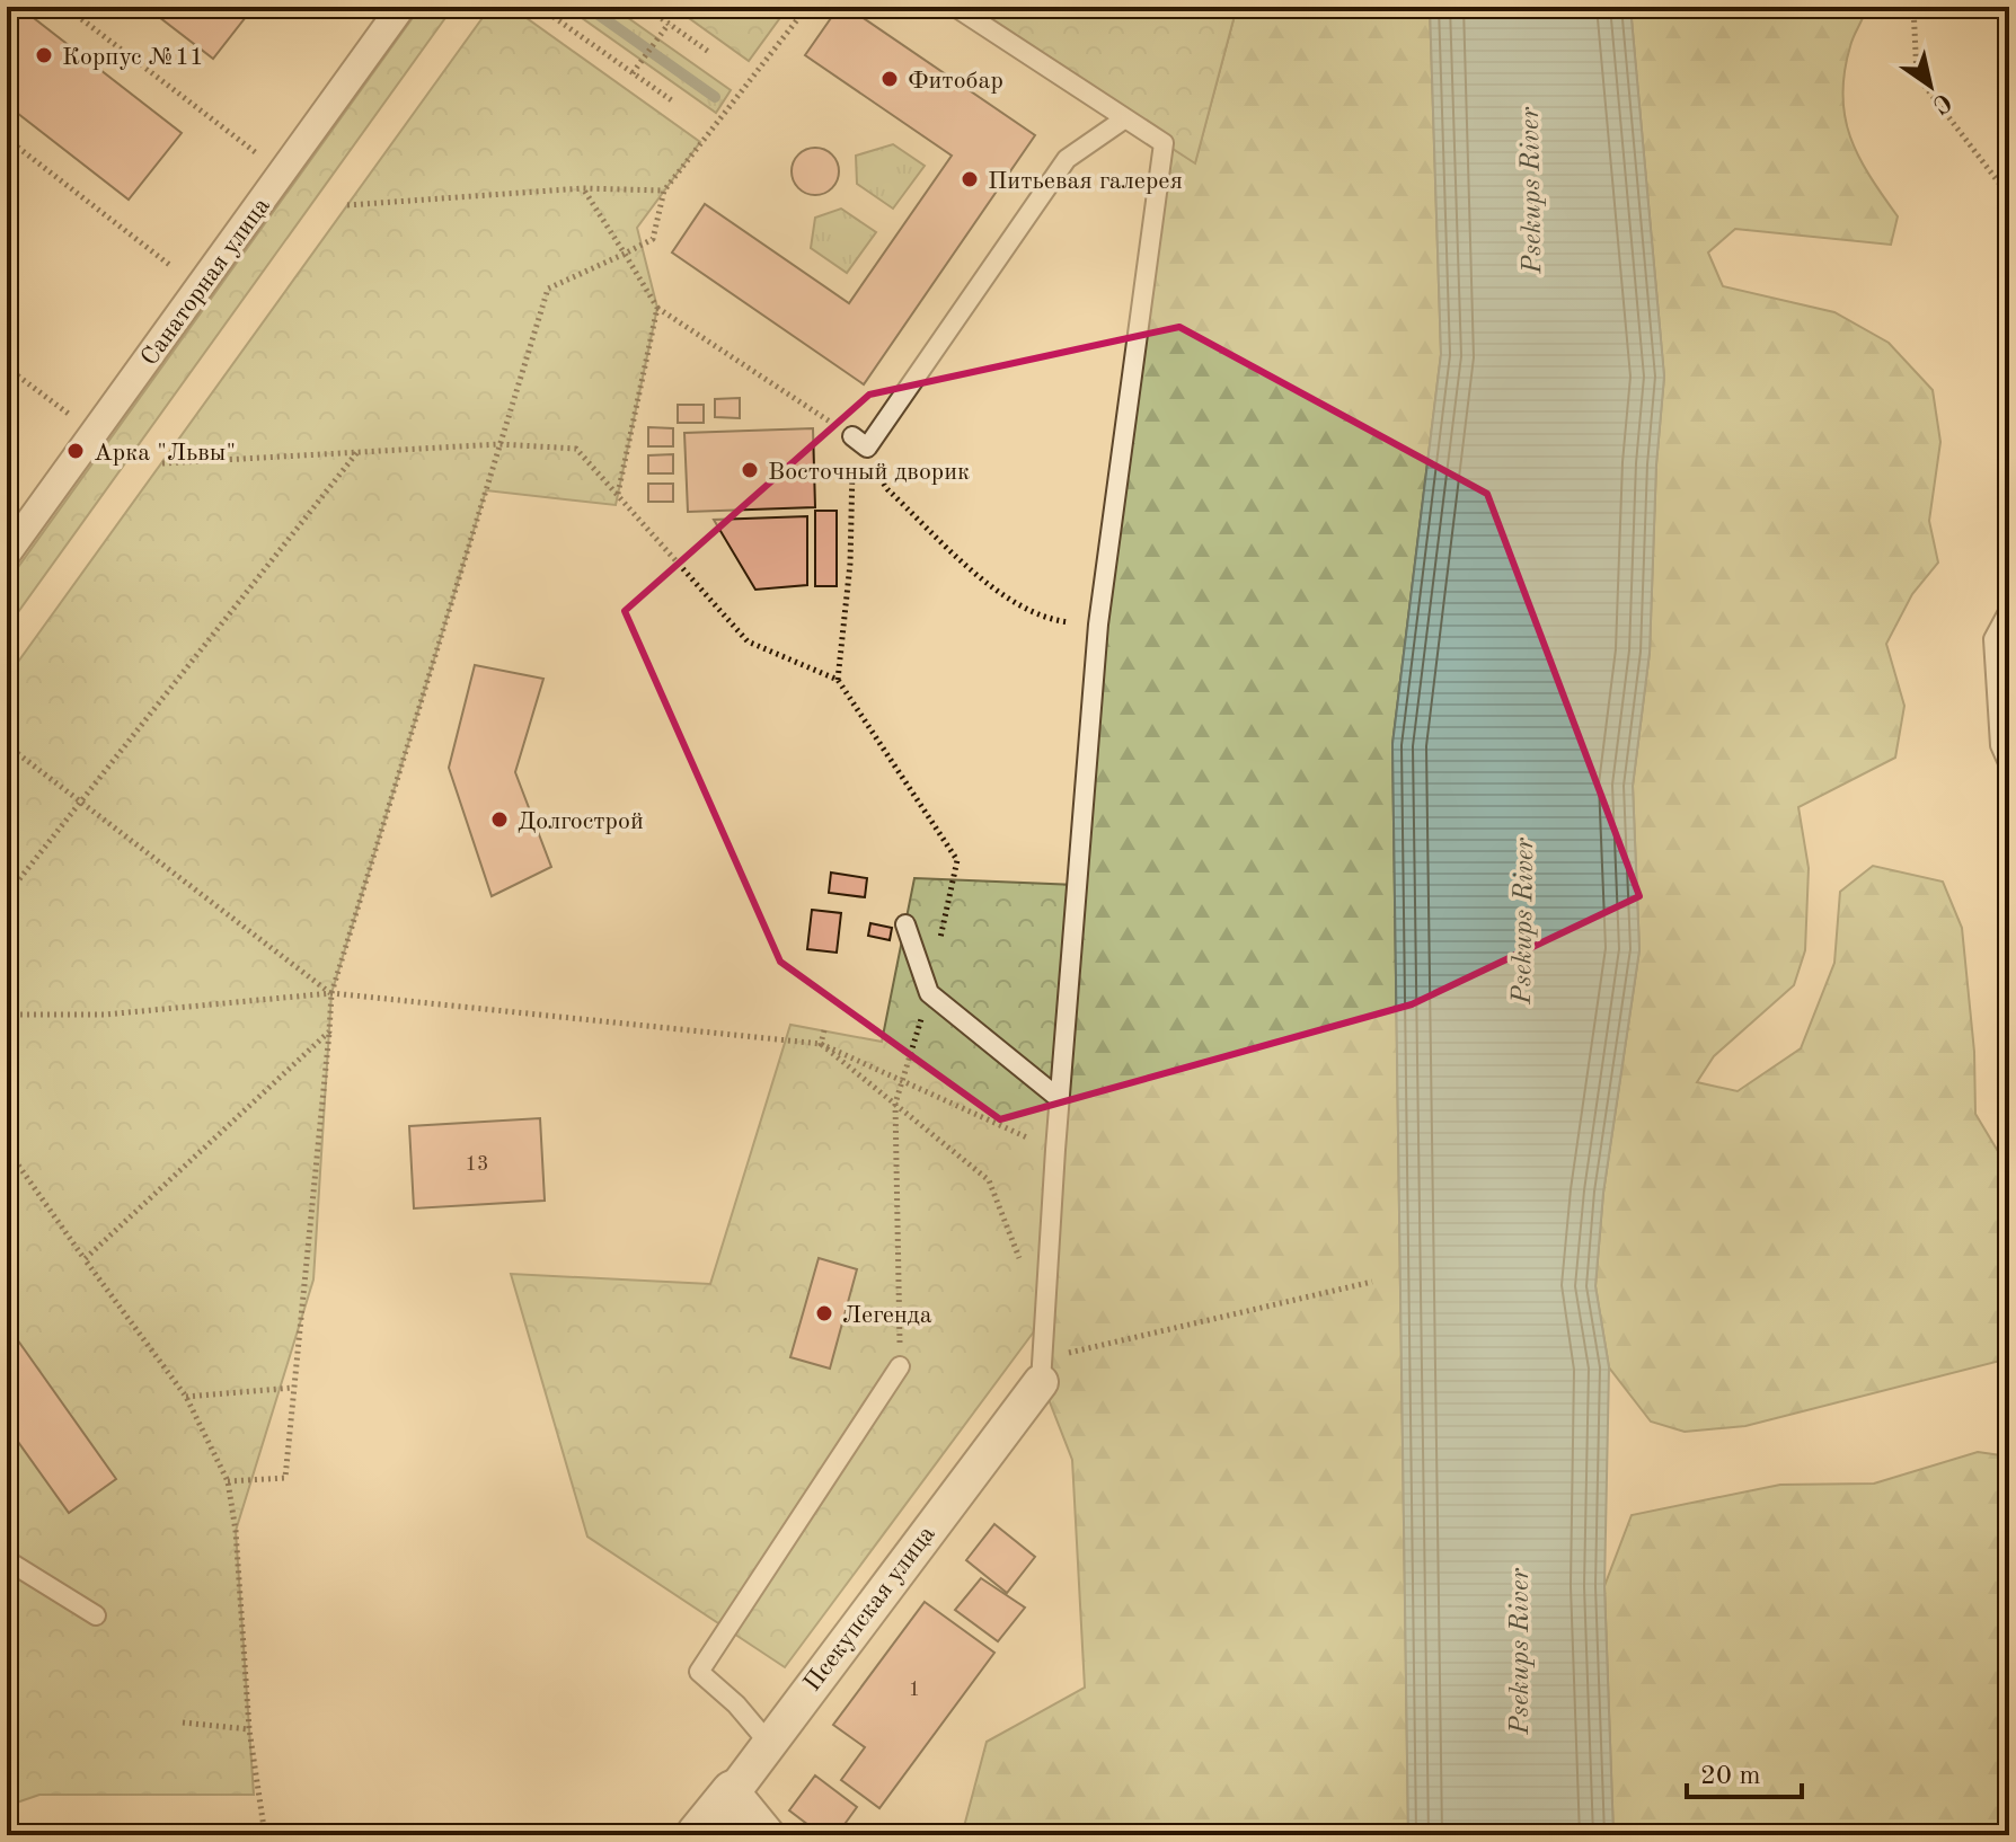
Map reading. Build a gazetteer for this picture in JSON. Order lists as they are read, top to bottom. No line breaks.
{"streets":{"street":["Санаторная улица","Псекупская улица"]},"water":["Psekups River"],"places":["Корпус №11","Фитобар","Питьевая галерея","Арка \"Львы\"","Восточный дворик","Долгострой","Легенда"],"house_numbers":["13","1"],"scale_bar":"20 m","north":"bottom right"}
